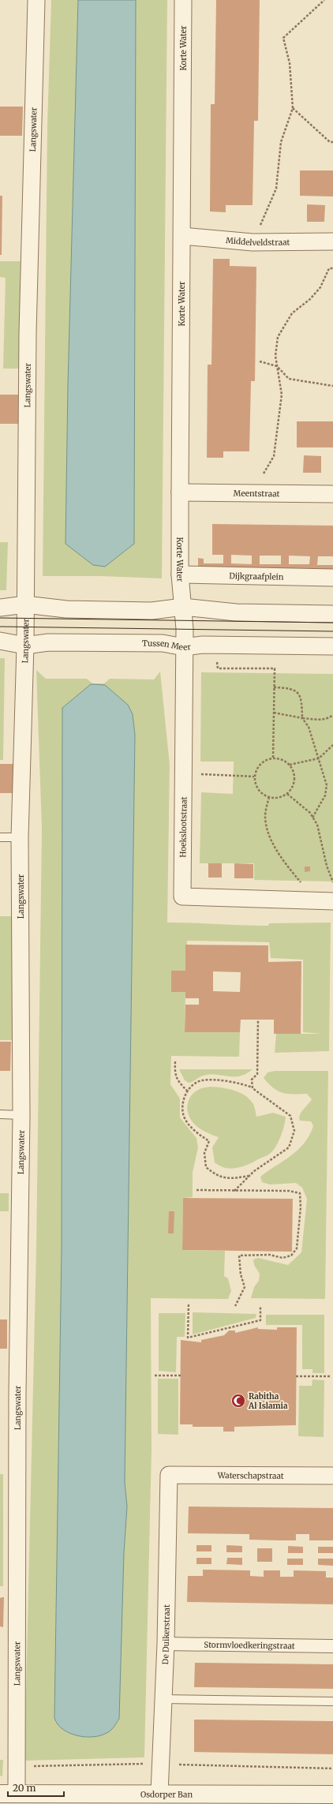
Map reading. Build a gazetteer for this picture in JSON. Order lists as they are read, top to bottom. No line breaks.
{"streets":{"street":["Korte Water","Langswater","Middelveldstraat","Meentstraat","Dijkgraafplein","Tussen Meer","Hoekslootstraat","Waterschapstraat","De Duikerstraat","Stormvloedkeringstraat","Osdorper Ban"]},"crossings":[["Korte Water","Middelveldstraat"],["Korte Water","Meentstraat"],["Korte Water","Dijkgraafplein"],["Korte Water","Hoekslootstraat"],["Langswater","Tussen Meer"],["Langswater","Osdorper Ban"],["Tussen Meer","Hoekslootstraat"],["Waterschapstraat","De Duikerstraat"],["De Duikerstraat","Stormvloedkeringstraat"],["De Duikerstraat","Osdorper Ban"]],"places":{"mosque":["Rabitha Al Islamia"]},"scale_bar":"20 m"}
